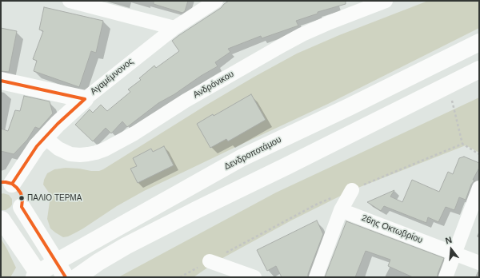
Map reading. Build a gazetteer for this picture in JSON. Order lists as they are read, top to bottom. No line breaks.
{"streets":{"main road":["Αγαμέμνονος","Δενδροποτάμου"],"street":["Ανδρόνικου","26ης Οκτωβρίου"]},"crossings":[["Αγαμέμνονος","Ανδρόνικου"]],"places":["ΠΑΛΙΟ ΤΕΡΜΑ"],"north":"top"}
